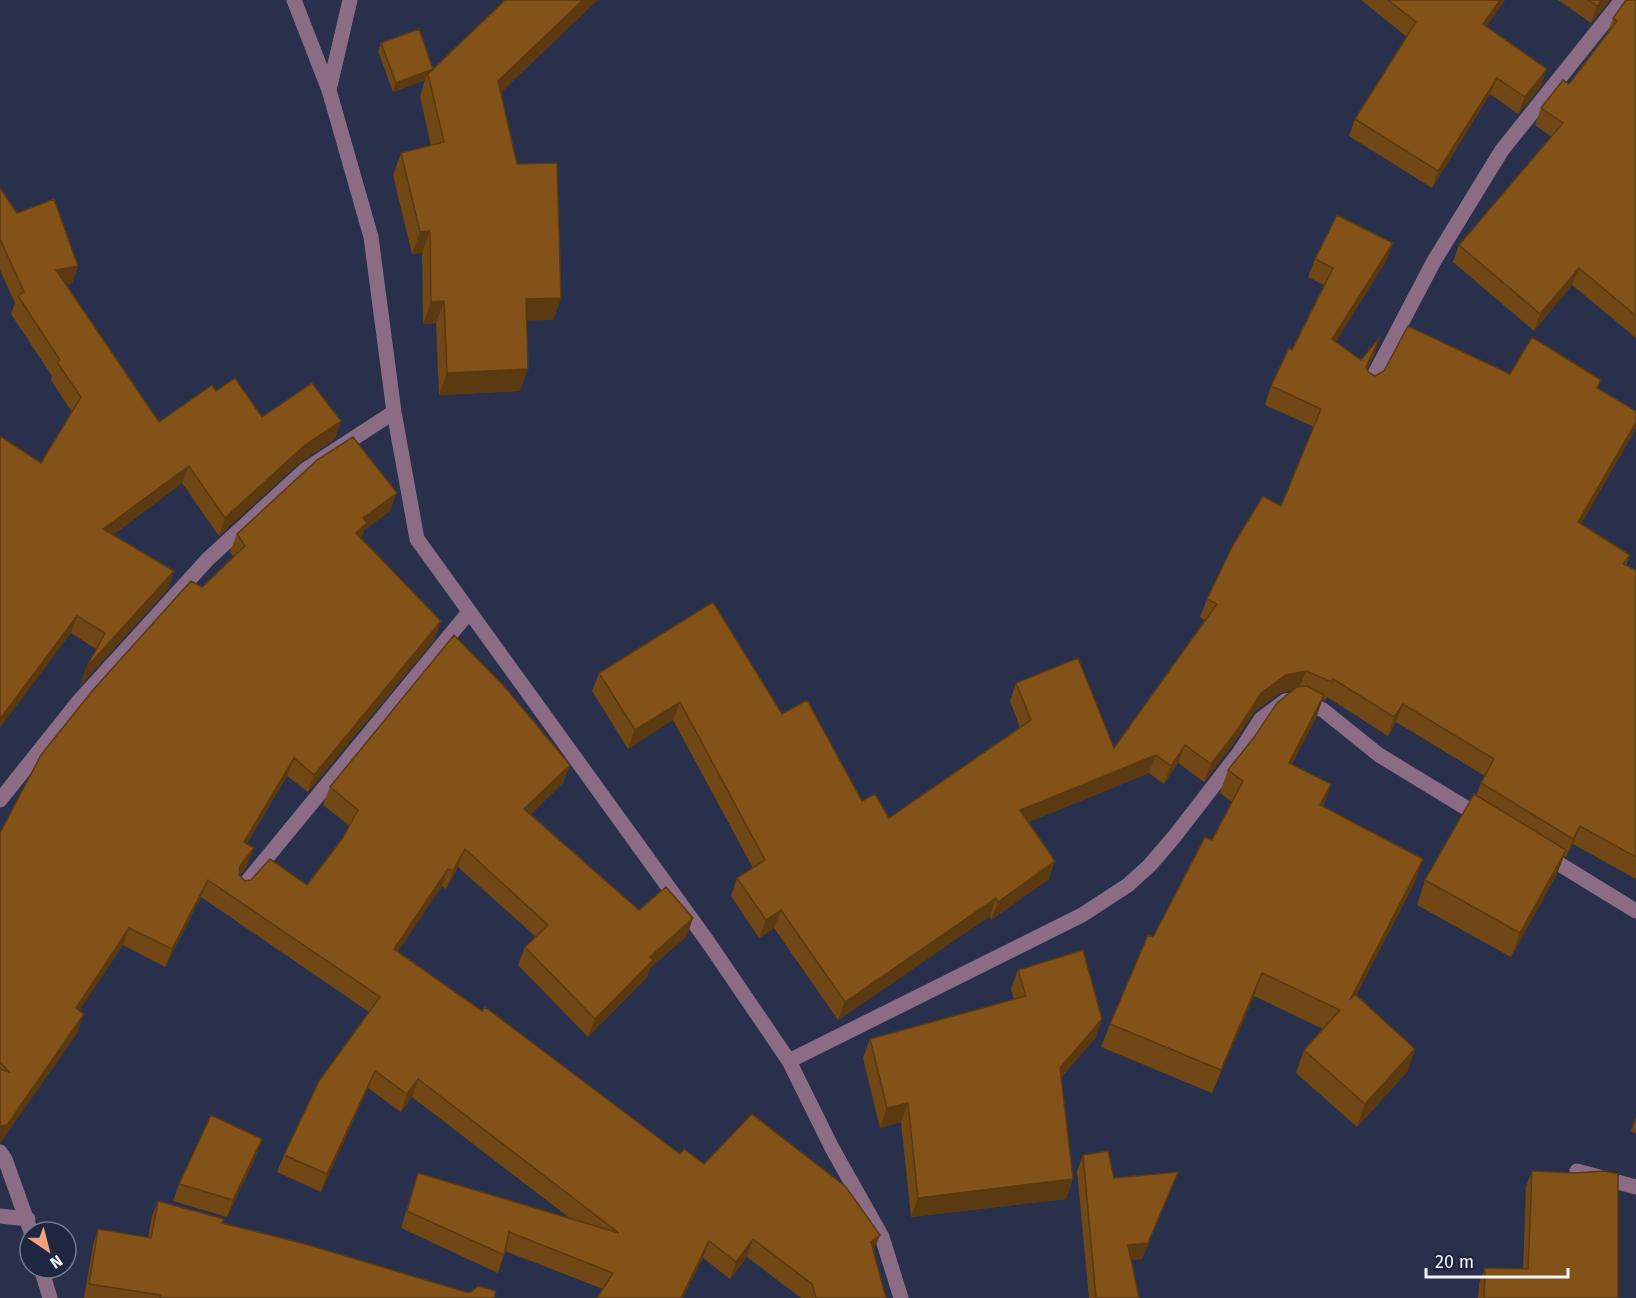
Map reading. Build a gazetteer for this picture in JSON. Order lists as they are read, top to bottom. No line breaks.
{"scale_bar":"20 m","north":"bottom right"}
